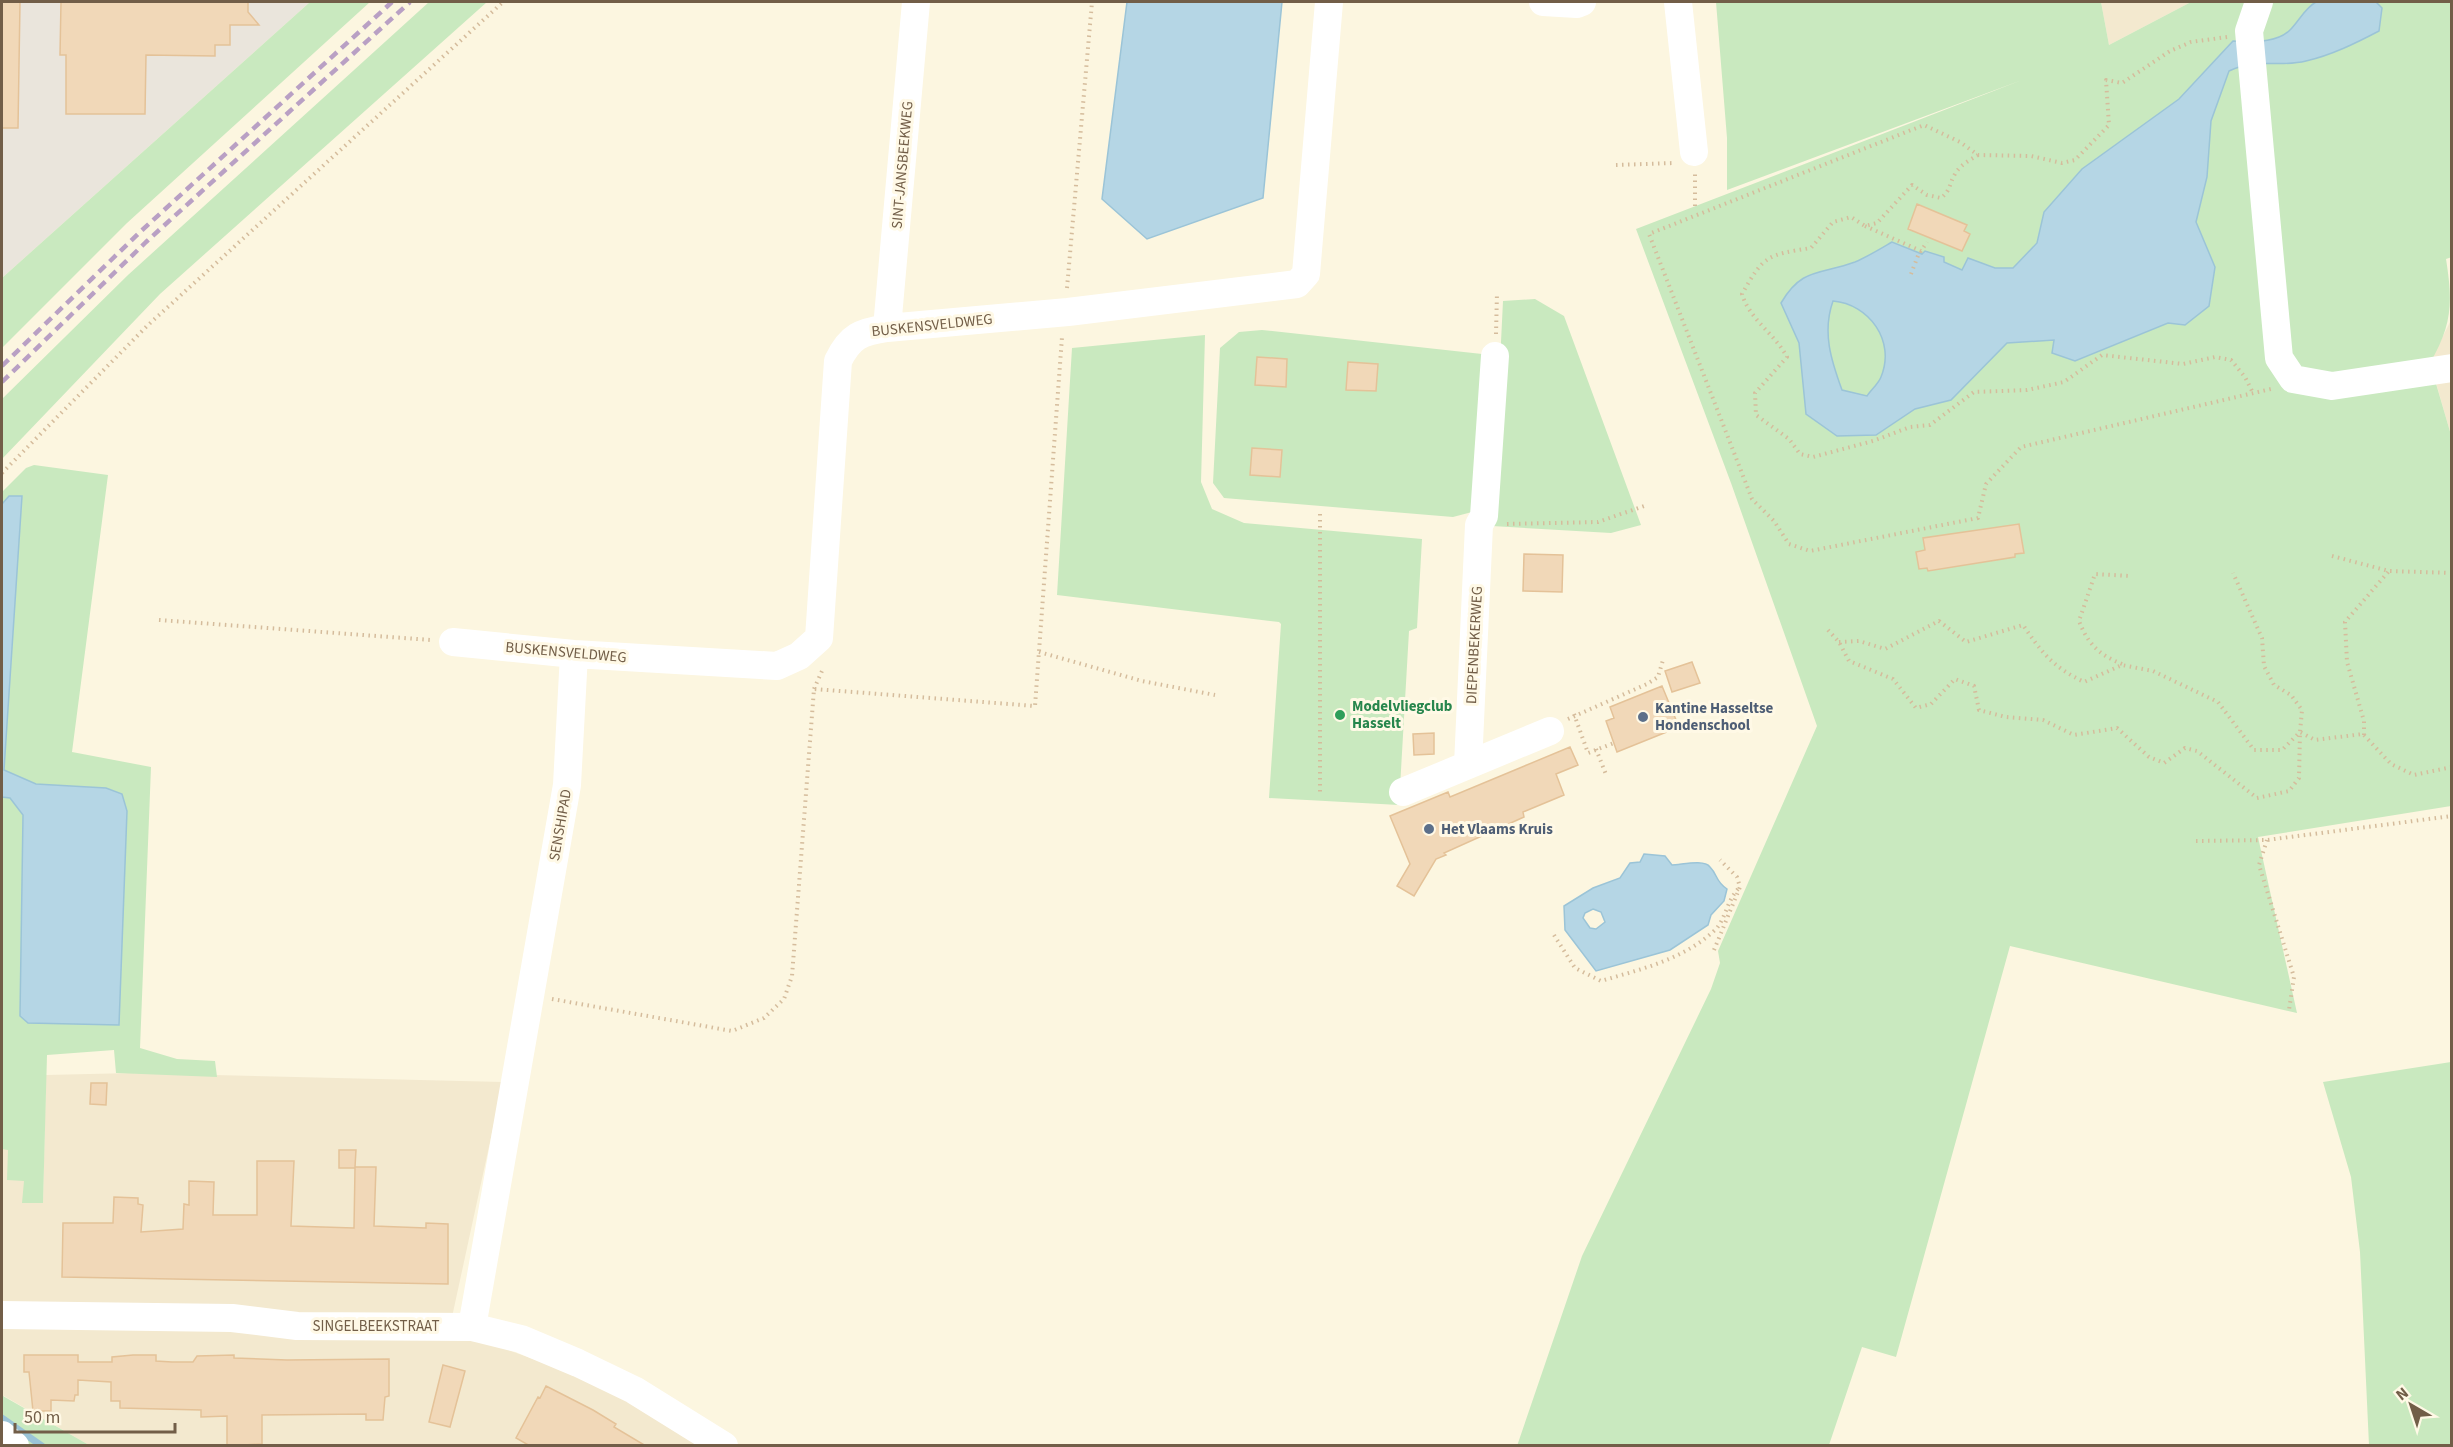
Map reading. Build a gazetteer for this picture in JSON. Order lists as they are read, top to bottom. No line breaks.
{"streets":{"street":["SINT-JANSBEEKWEG","BUSKENSVELDWEG","DIEPENBEKERWEG","SENSHIPAD","SINGELBEEKSTRAAT"]},"crossings":[["SINT-JANSBEEKWEG","BUSKENSVELDWEG"],["BUSKENSVELDWEG","SENSHIPAD"],["SENSHIPAD","SINGELBEEKSTRAAT"]],"places":["Modelvliegclub Hasselt","Kantine Hasseltse Hondenschool","Het Vlaams Kruis"],"scale_bar":"50 m","north":"top left"}
